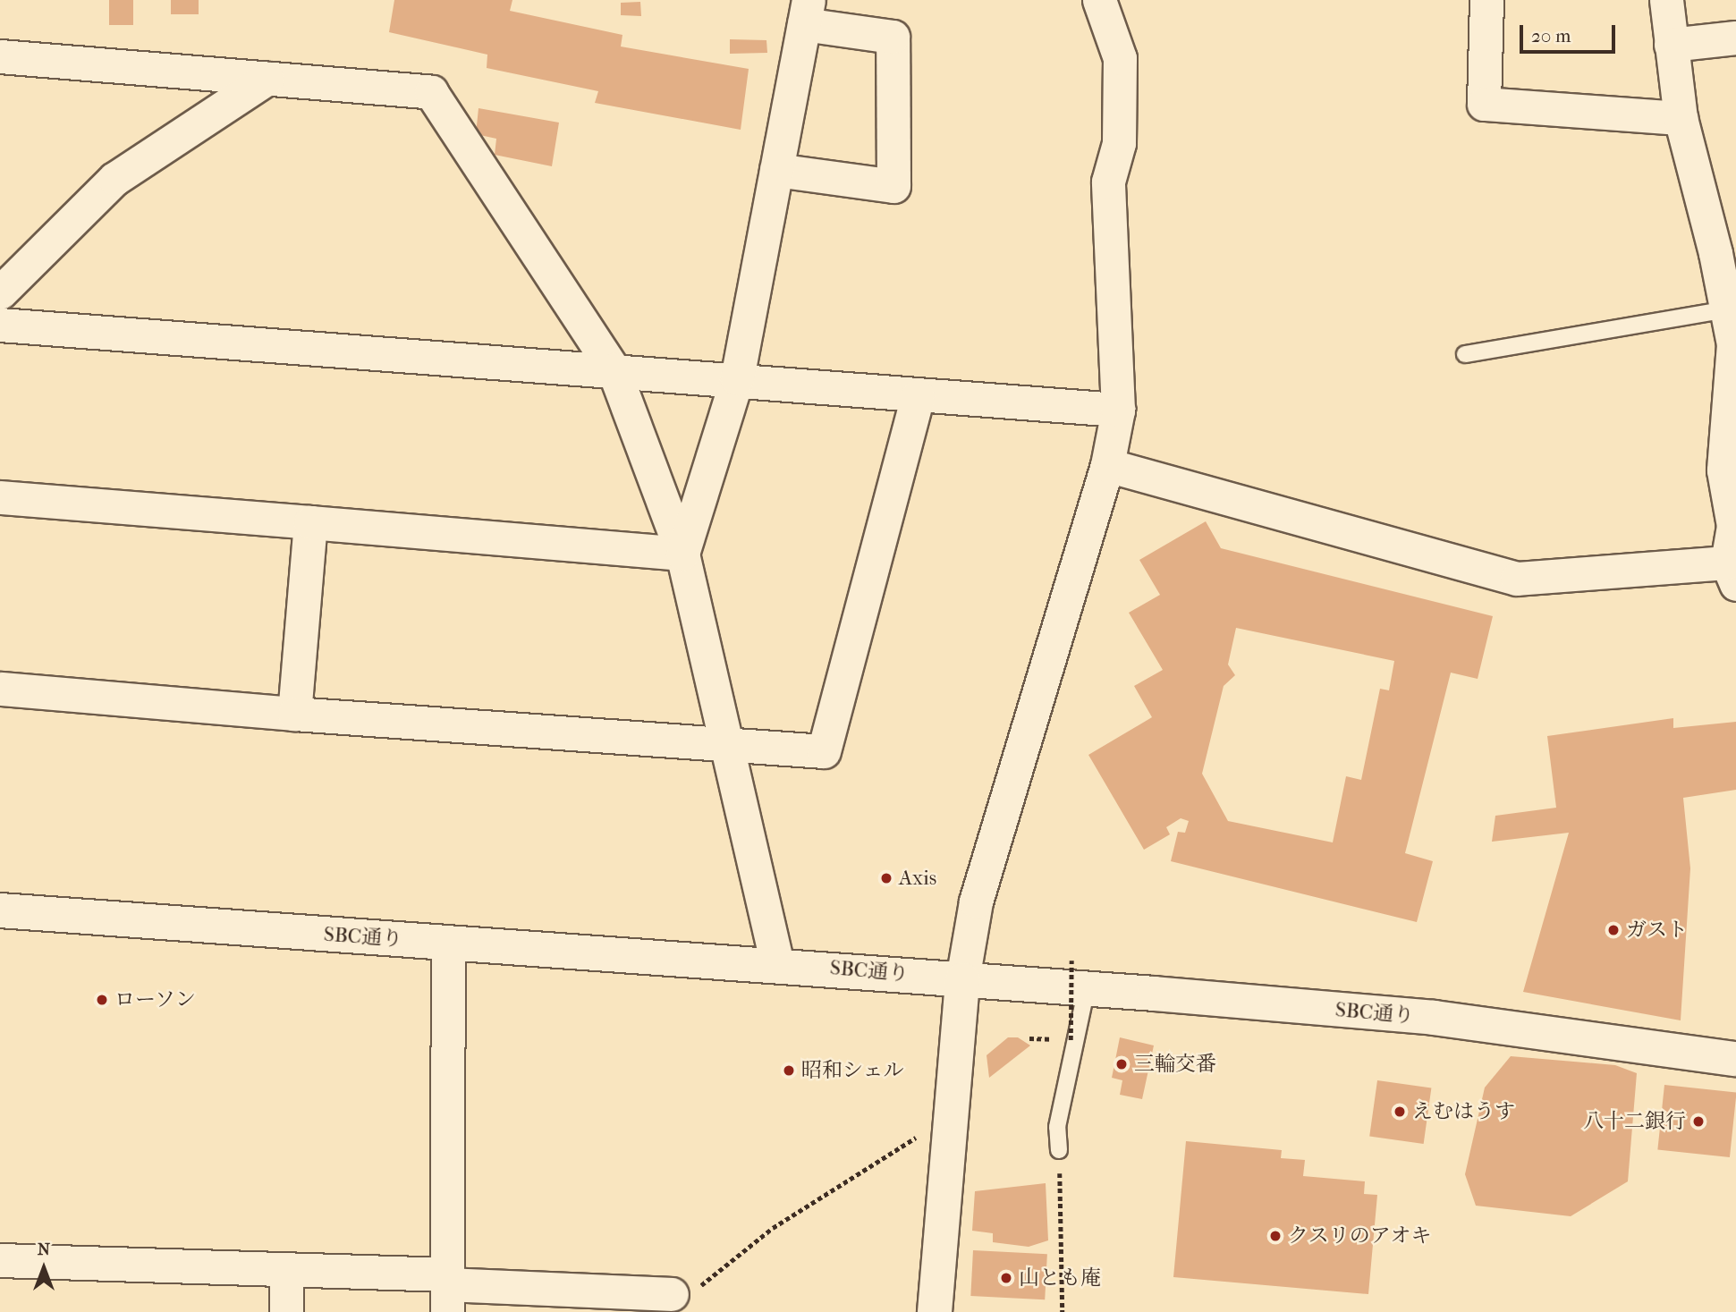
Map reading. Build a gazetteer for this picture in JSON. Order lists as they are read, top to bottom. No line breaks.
{"streets":{"street":["SBC通り"]},"places":["Axis","ガスト","ローソン","三輪交番","昭和シェル","えむはうす","八十二銀行","クスリのアオキ","山とも庵"],"scale_bar":"20 m","north":"top"}
